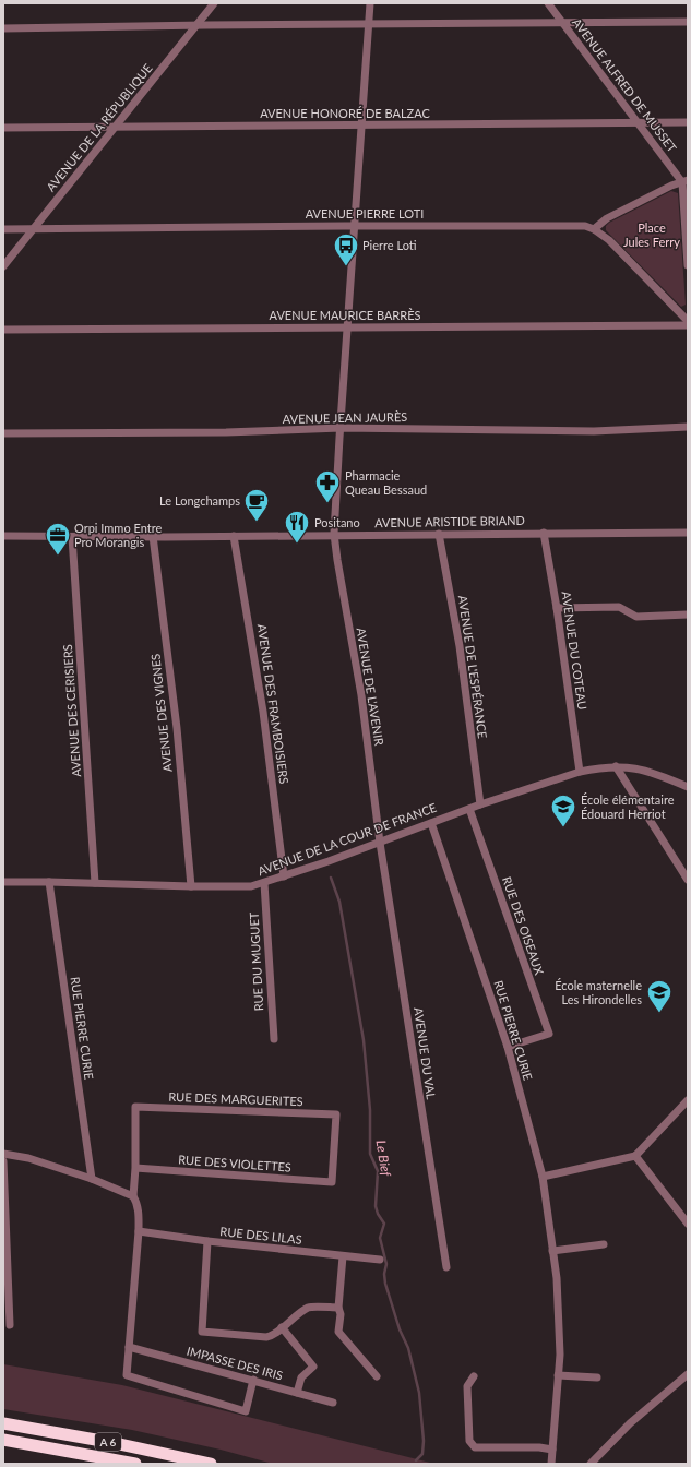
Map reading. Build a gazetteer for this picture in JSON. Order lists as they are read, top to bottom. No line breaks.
{"streets":{"highway":["A 6"],"street":["AVENUE ALFRED DE MUSSET","AVENUE HONORÉ DE BALZAC","AVENUE DE LA RÉPUBLIQUE","AVENUE PIERRE LOTI","AVENUE MAURICE BARRÈS","AVENUE JEAN JAURÈS","AVENUE ARISTIDE BRIAND","AVENUE DU COTEAU","AVENUE DE L'ESPÉRANCE","AVENUE DE L'AVENIR","AVENUE DES FRAMBOISIERS","AVENUE DES CERISIERS","AVENUE DES VIGNES","AVENUE DE LA COUR DE FRANCE","RUE DES OISEAUX","RUE DU MUGUET","RUE PIERRE CURIE","AVENUE DU VAL","RUE DES MARGUERITES","RUE DES VIOLETTES","RUE DES LILAS","IMPASSE DES IRIS"]},"crossings":[["AVENUE ALFRED DE MUSSET","AVENUE HONORÉ DE BALZAC"],["AVENUE HONORÉ DE BALZAC","AVENUE DE LA RÉPUBLIQUE"],["AVENUE HONORÉ DE BALZAC","AVENUE DE L'AVENIR"],["AVENUE DE LA RÉPUBLIQUE","AVENUE PIERRE LOTI"],["AVENUE PIERRE LOTI","AVENUE DE L'AVENIR"],["AVENUE MAURICE BARRÈS","AVENUE DE L'AVENIR"],["AVENUE JEAN JAURÈS","AVENUE DE L'AVENIR"],["AVENUE ARISTIDE BRIAND","AVENUE DU COTEAU"],["AVENUE ARISTIDE BRIAND","AVENUE DE L'ESPÉRANCE"],["AVENUE ARISTIDE BRIAND","AVENUE DE L'AVENIR"],["AVENUE ARISTIDE BRIAND","AVENUE DES FRAMBOISIERS"],["AVENUE ARISTIDE BRIAND","AVENUE DES CERISIERS"],["AVENUE ARISTIDE BRIAND","AVENUE DES VIGNES"],["AVENUE DU COTEAU","AVENUE DE LA COUR DE FRANCE"],["AVENUE DE L'ESPÉRANCE","AVENUE DE LA COUR DE FRANCE"],["AVENUE DE L'AVENIR","AVENUE DE LA COUR DE FRANCE"],["AVENUE DE L'AVENIR","AVENUE DU VAL"],["AVENUE DES FRAMBOISIERS","AVENUE DE LA COUR DE FRANCE"],["AVENUE DES CERISIERS","AVENUE DE LA COUR DE FRANCE"],["AVENUE DES VIGNES","AVENUE DE LA COUR DE FRANCE"],["AVENUE DE LA COUR DE FRANCE","RUE DES OISEAUX"],["AVENUE DE LA COUR DE FRANCE","RUE DU MUGUET"],["AVENUE DE LA COUR DE FRANCE","RUE PIERRE CURIE"],["AVENUE DE LA COUR DE FRANCE","AVENUE DU VAL"],["RUE DES OISEAUX","RUE PIERRE CURIE"],["RUE DES MARGUERITES","RUE DES VIOLETTES"]],"water":["Le Bief"],"parks":["Place Jules Ferry"],"places":{"bus stop":["Pierre Loti"],"pharmacy":["Pharmacie Queau Bessaud"],"cafe":["Le Longchamps"],"restaurant":["Positano"],"office":["Orpi Immo Entre Pro Morangis"],"school or university":["École élémentaire Édouard Herriot","École maternelle Les Hirondelles"]}}
